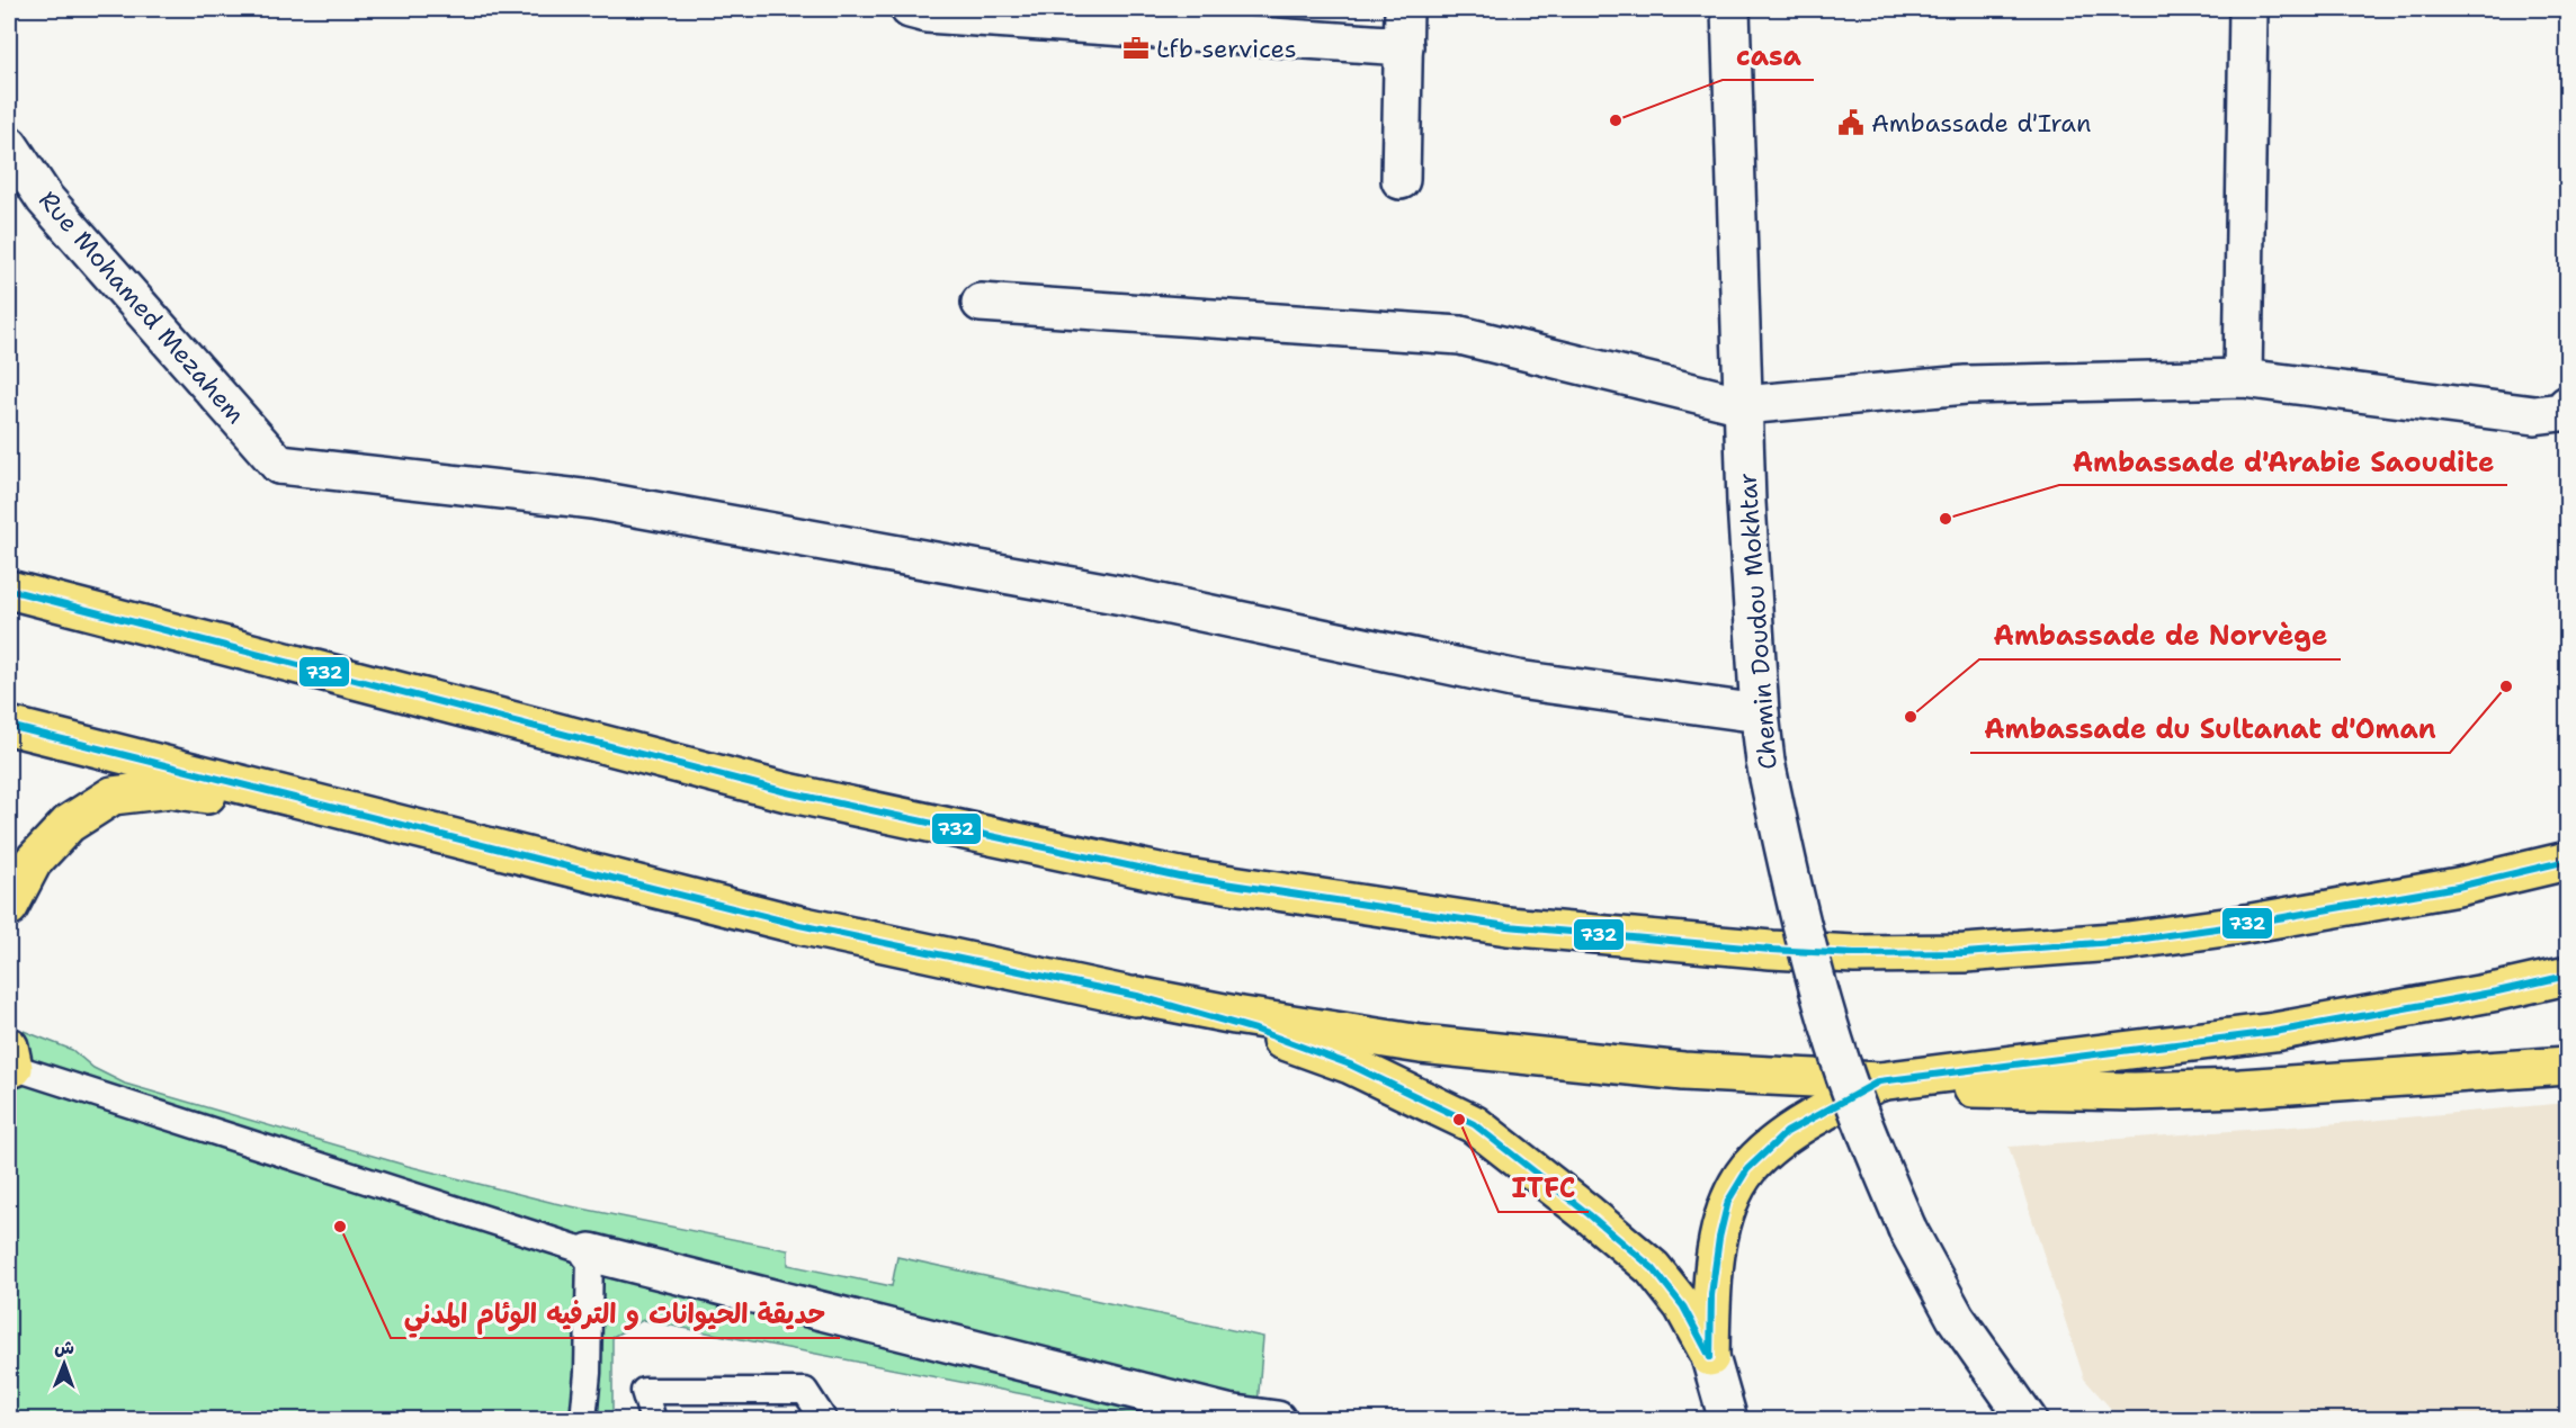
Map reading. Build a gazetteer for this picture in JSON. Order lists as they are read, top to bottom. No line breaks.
{"streets":{"street":["Rue Mohamed Mezahem","Chemin Doudou Mokhtar"]},"crossings":[["Rue Mohamed Mezahem","Chemin Doudou Mokhtar"]],"places":{"office":["Lfb services"],"other":["casa","Ambassade d'Arabie Saoudite","Ambassade du Sultanat d'Oman","Ambassade de Norvège","ITFC","حديقة الحيوانات و الترفيه الوئام المدني"],"public building":["Ambassade d'Iran"]},"lines":["transit line 732"],"north":"top"}
